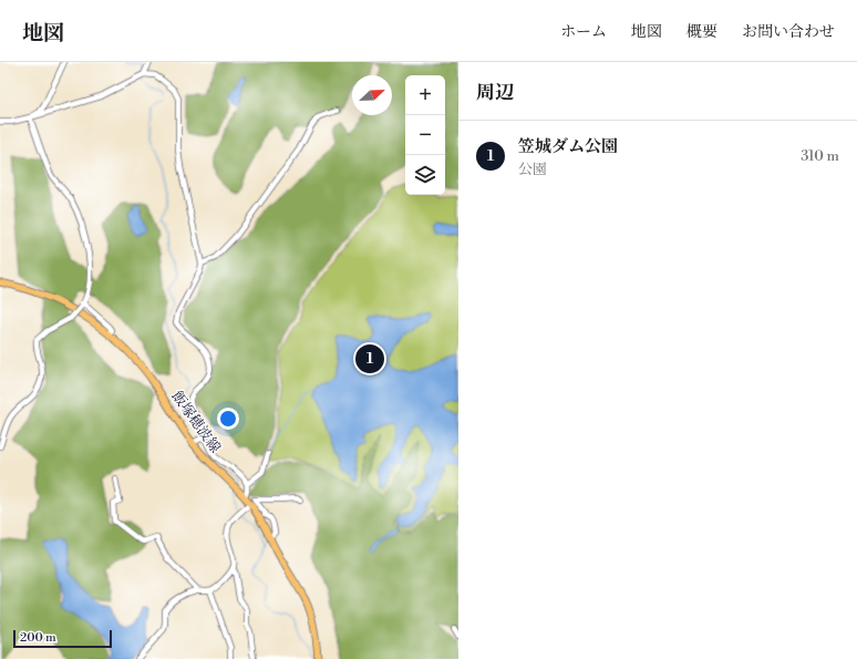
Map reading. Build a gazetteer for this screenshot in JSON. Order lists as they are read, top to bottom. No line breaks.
{"streets":{"main road":["飯塚穂波線"]},"scale_bar":"200 m","north":"top right","page":{"header":"地図","nav":["ホーム","地図","概要","お問い合わせ"],"heading":"周辺","map_buttons":["+","−"],"list":[{"mark":"1","name":"笠城ダム公園","note":"公園","value":"310 m"}],"pins":"1","scale":"200 m"}}
